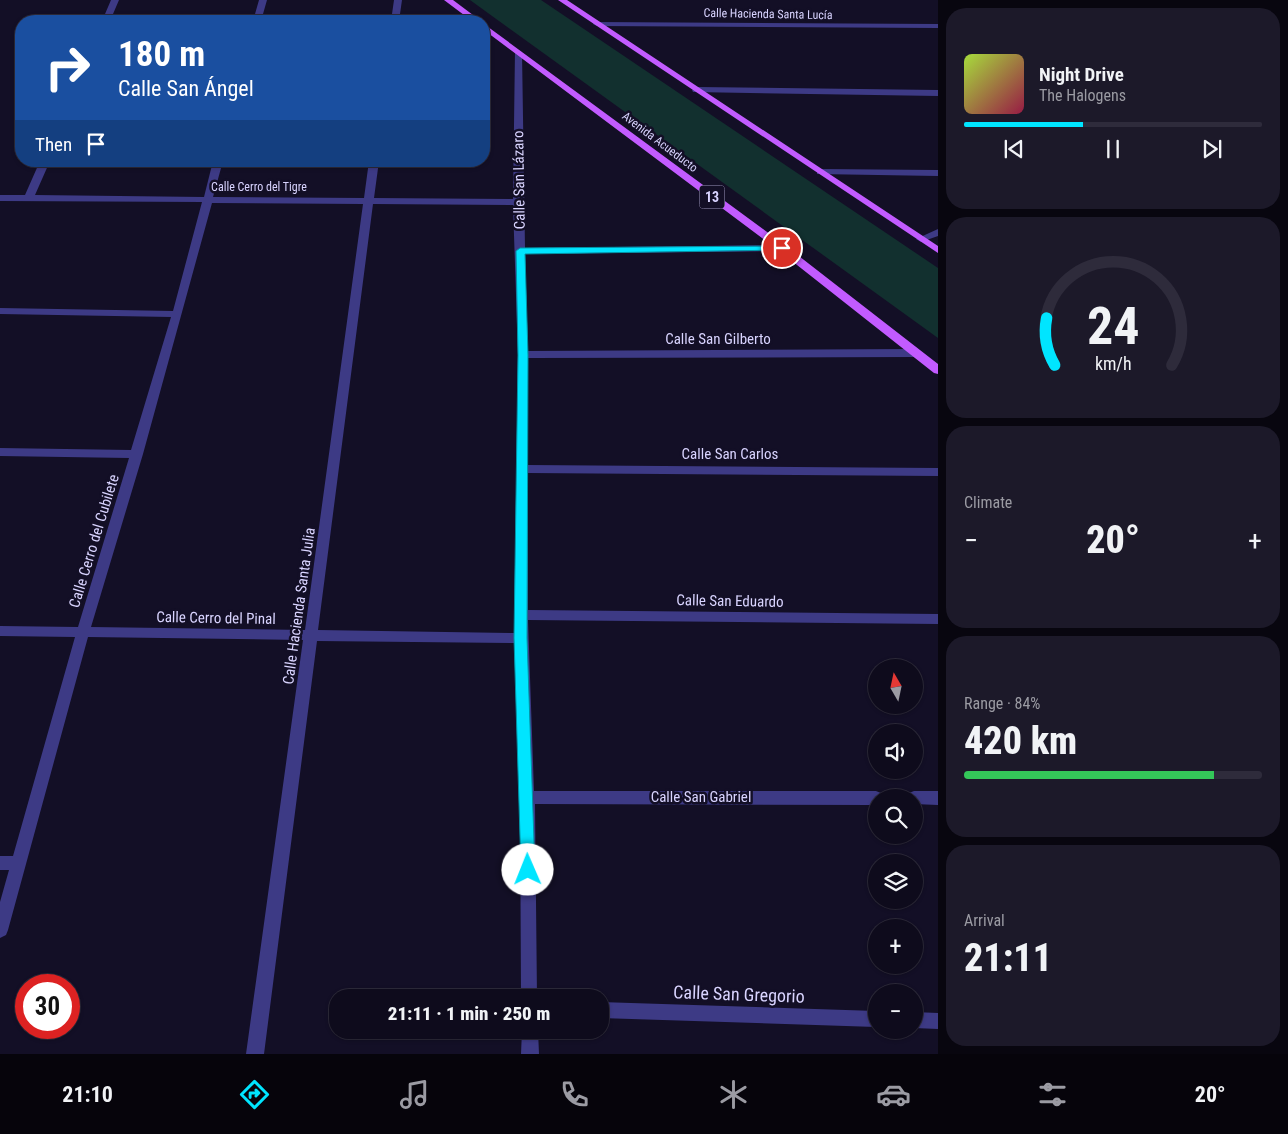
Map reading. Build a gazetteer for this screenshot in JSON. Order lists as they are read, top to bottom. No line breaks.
{"streets":{"main road":["Avenida Acueducto","13"],"street":["Calle Hacienda Santa Lucía","Calle San Lázaro","Calle Cerro del Tigre","Calle San Gilberto","Calle San Carlos","Calle Cerro del Cubilete","Calle San Eduardo","Calle Hacienda Santa Julia","Calle Cerro del Pinal","Calle San Gabriel","Calle San Gregorio"]},"crossings":[["Avenida Acueducto","Calle San Lázaro"],["Avenida Acueducto","Calle San Gilberto"],["Calle San Lázaro","Calle Cerro del Tigre"],["Calle San Lázaro","Calle San Gilberto"],["Calle San Lázaro","Calle San Carlos"],["Calle San Lázaro","Calle San Eduardo"],["Calle San Lázaro","Calle Cerro del Pinal"],["Calle San Lázaro","Calle San Gabriel"],["Calle Cerro del Tigre","Calle Cerro del Cubilete"],["Calle Cerro del Tigre","Calle Hacienda Santa Julia"],["Calle Cerro del Cubilete","Calle Cerro del Pinal"],["Calle Hacienda Santa Julia","Calle Cerro del Pinal"]],"north":"top","page":{"turn":["180 m","Calle San Ángel"],"song":["Night Drive","The Halogens"],"then":"Then","tile":["Climate",["Range · 84%","420 km"],["Arrival","21:11"]],"heat":["−","20°","+"],"map_buttons":["+","−"],"limit":"30","trip":"21:11 · 1 min · 250 m","tabs":["21:10","20°"],"gauge":["24","km/h"]}}
